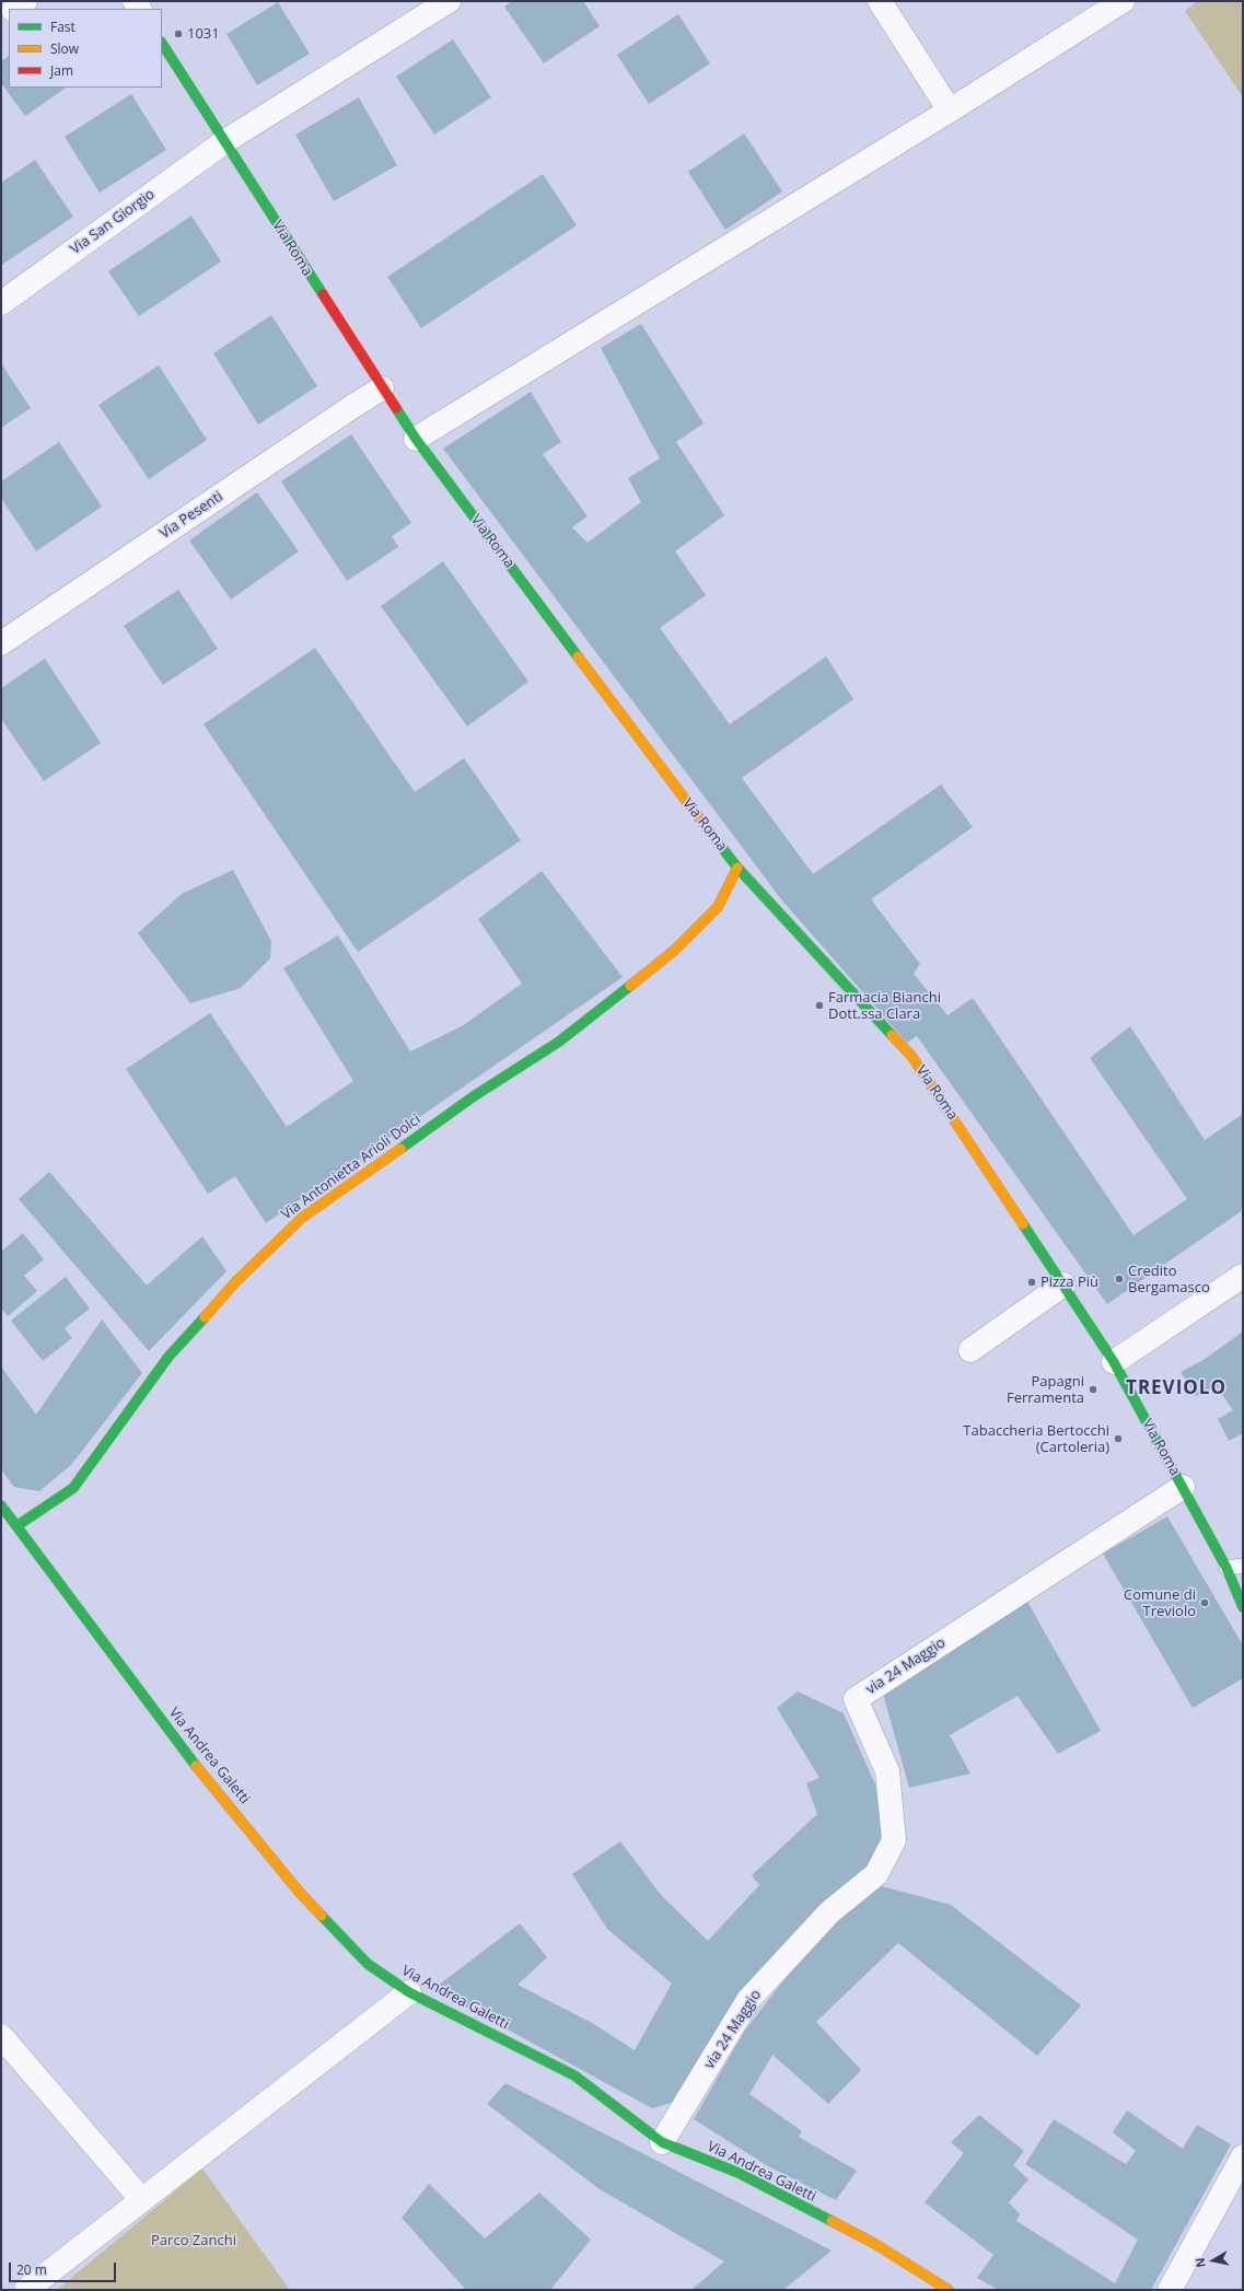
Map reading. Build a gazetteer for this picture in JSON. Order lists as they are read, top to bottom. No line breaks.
{"streets":{"street":["Via San Giorgio","Via Roma","Via Pesenti","Via Antonietta Arioli Dolci","via 24 Maggio","Via Andrea Galetti"]},"crossings":[["Via San Giorgio","Via Roma"],["Via Roma","Via Pesenti"],["Via Roma","Via Antonietta Arioli Dolci"],["Via Roma","via 24 Maggio"],["Via Antonietta Arioli Dolci","Via Andrea Galetti"],["via 24 Maggio","Via Andrea Galetti"]],"districts":["TREVIOLO"],"parks":["Parco Zanchi"],"places":["1031","Farmacia Bianchi Dott.ssa Clara","Credito Bergamasco","Pizza Più","Papagni Ferramenta","Tabaccheria Bertocchi (Cartoleria)","Comune di Treviolo"],"legend":["Fast","Slow","Jam"],"scale_bar":"20 m","north":"left"}
